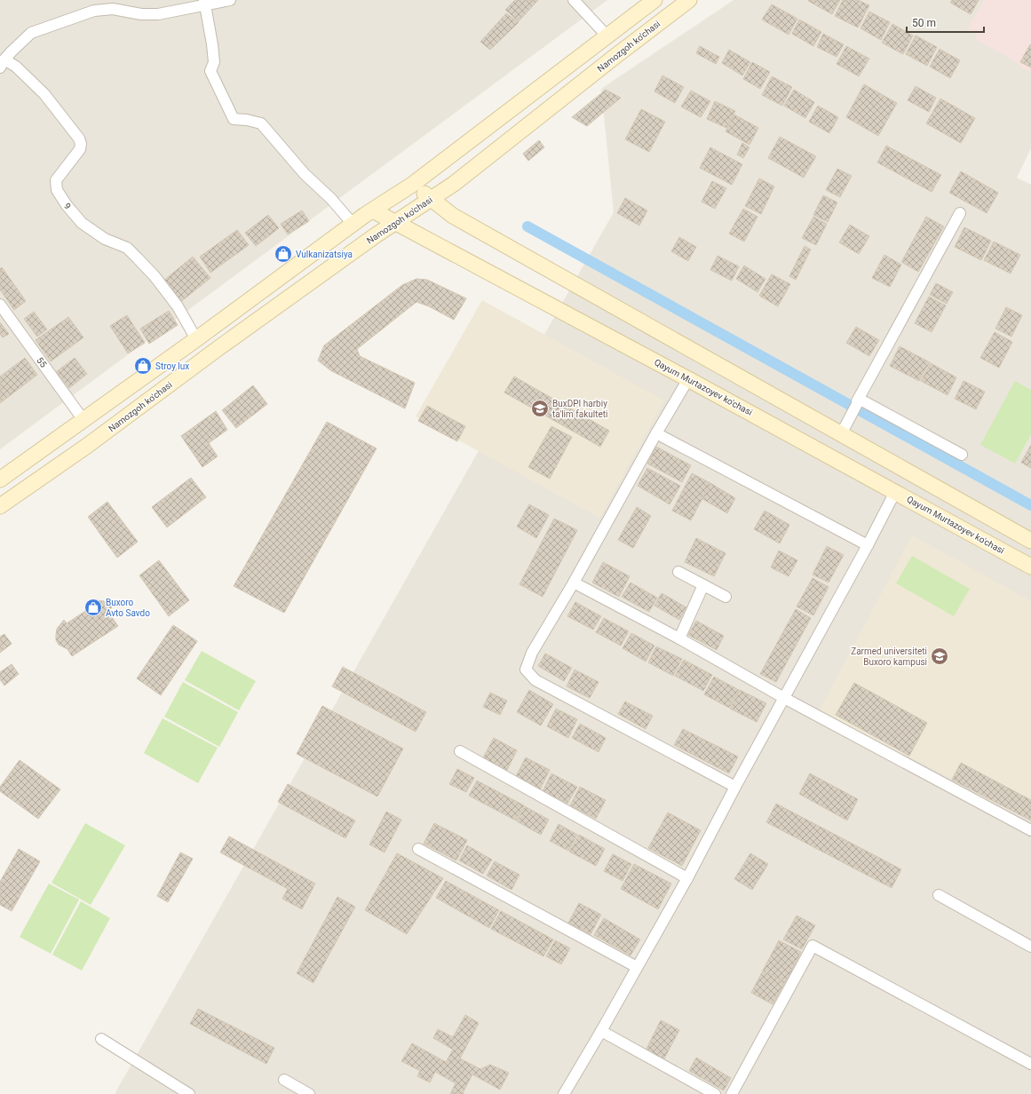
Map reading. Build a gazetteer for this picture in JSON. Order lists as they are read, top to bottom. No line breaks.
{"streets":{"main road":["Namozgoh ko'chasi","Qayum Murtazoyev ko'chasi"],"street":["9","55"]},"crossings":[["Namozgoh ko'chasi","Qayum Murtazoyev ko'chasi"]],"places":{"shop":["Vulkanizatsiya","Stroy lux","Buxoro Avto Savdo"],"school or university":["BuxDPI harbiy ta'lim fakulteti","Zarmed universiteti Buxoro kampusi"]},"scale_bar":"50 m"}
